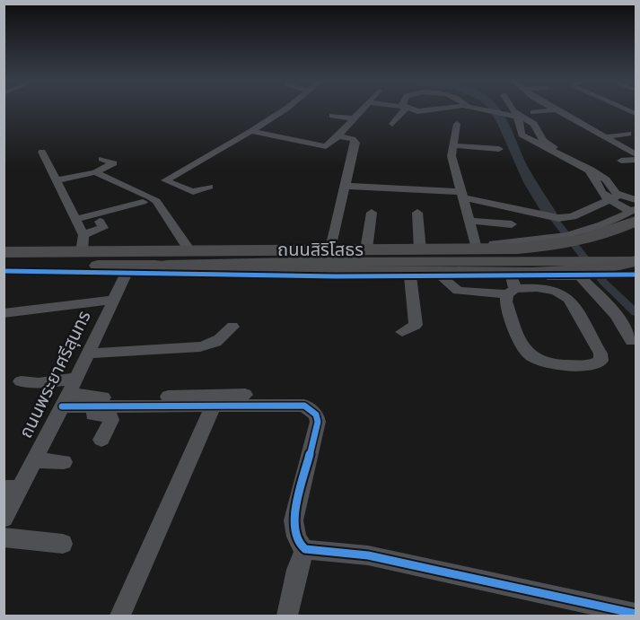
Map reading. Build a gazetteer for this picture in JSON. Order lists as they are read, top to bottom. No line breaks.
{"streets":{"highway":["ถนนสิริโสธร"],"street":["ถนนพระยาศรีสุนทร"]}}
